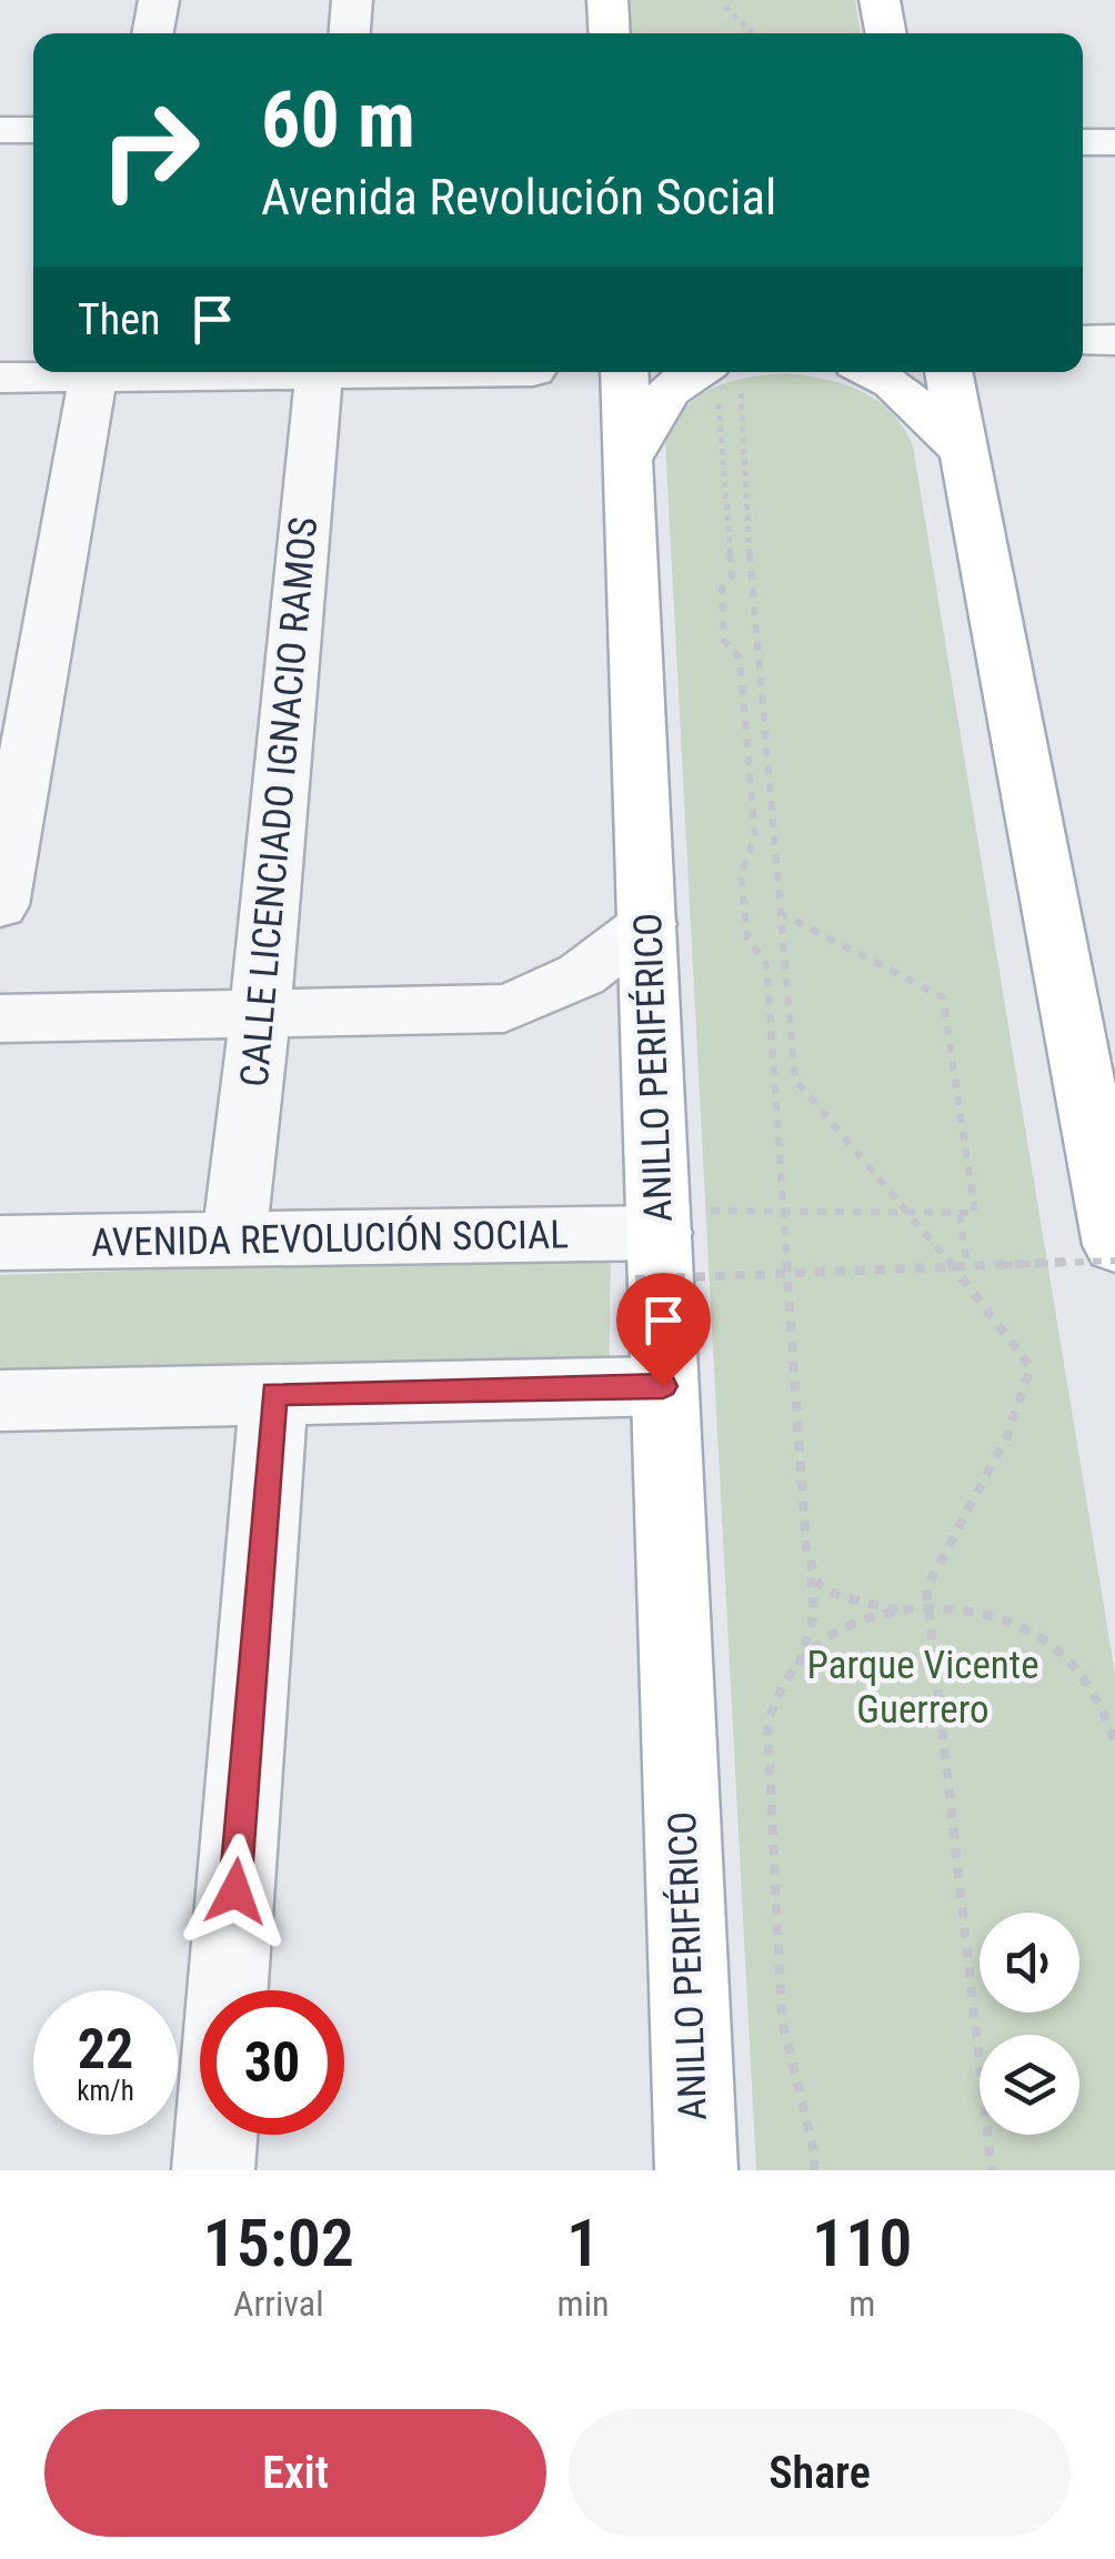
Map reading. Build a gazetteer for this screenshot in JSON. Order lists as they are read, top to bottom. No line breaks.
{"streets":{"main road":["ANILLO PERIFÉRICO"],"street":["CALLE LICENCIADO IGNACIO RAMOS","AVENIDA REVOLUCIÓN SOCIAL"]},"crossings":[["CALLE LICENCIADO IGNACIO RAMOS","AVENIDA REVOLUCIÓN SOCIAL"],["ANILLO PERIFÉRICO","AVENIDA REVOLUCIÓN SOCIAL"]],"parks":["Parque Vicente Guerrero"],"page":{"turn":["60 m","Avenida Revolución Social"],"then":"Then","speed":"22 km/h","limit":"30","eta":["15:02","Arrival","1","min","110","m"],"buttons":["Exit","Share"]}}
